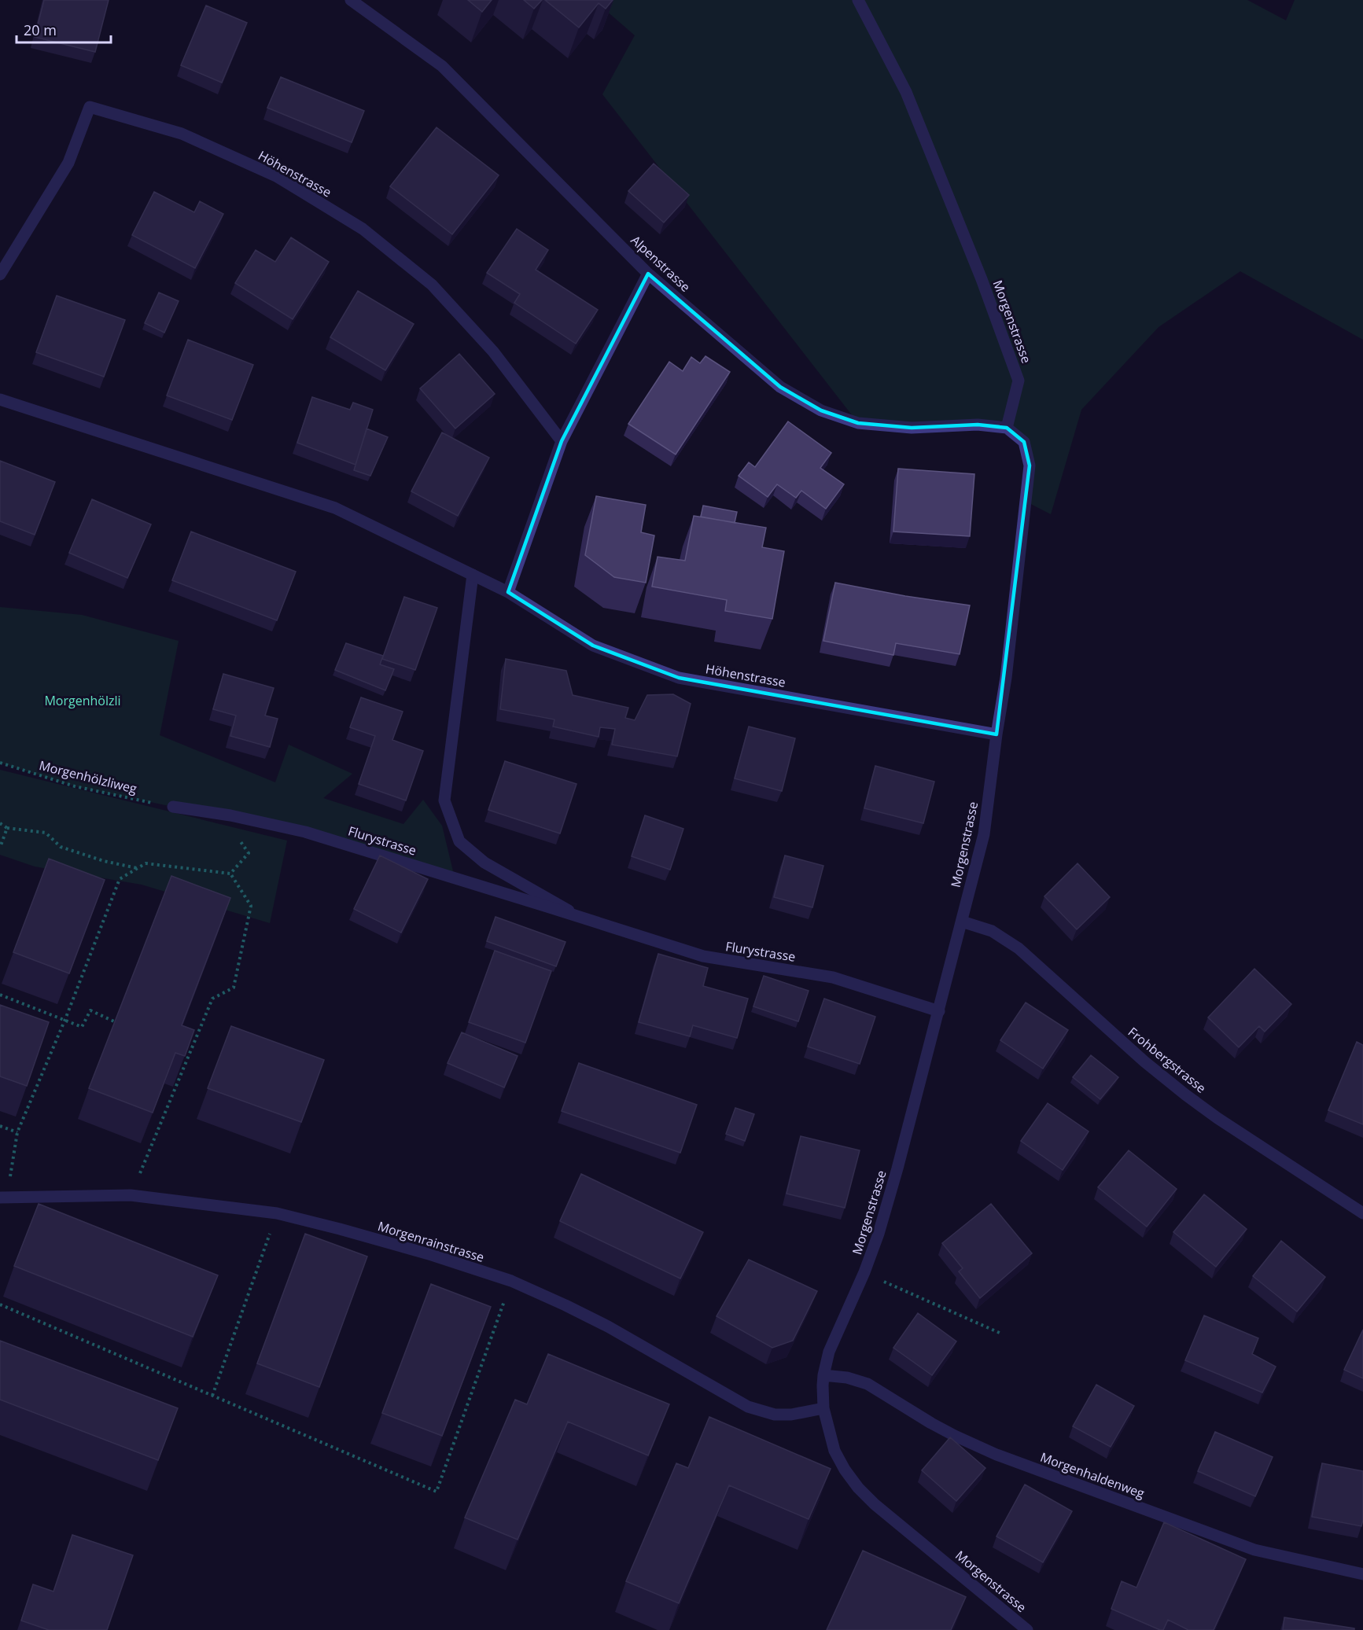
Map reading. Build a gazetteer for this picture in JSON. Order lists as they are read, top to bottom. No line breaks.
{"streets":{"street":["Höhenstrasse","Alpenstrasse","Morgenstrasse","Flurystrasse","Frohbergstrasse","Morgenrainstrasse","Morgenhaldenweg"],"path":["Morgenhölzliweg"]},"crossings":[["Höhenstrasse","Morgenstrasse"],["Höhenstrasse","Flurystrasse"],["Alpenstrasse","Morgenstrasse"],["Morgenstrasse","Flurystrasse"],["Morgenstrasse","Frohbergstrasse"],["Morgenstrasse","Morgenrainstrasse"],["Morgenstrasse","Morgenhaldenweg"],["Morgenhölzliweg","Flurystrasse"]],"parks":["Morgenhölzli"],"scale_bar":"20 m"}
